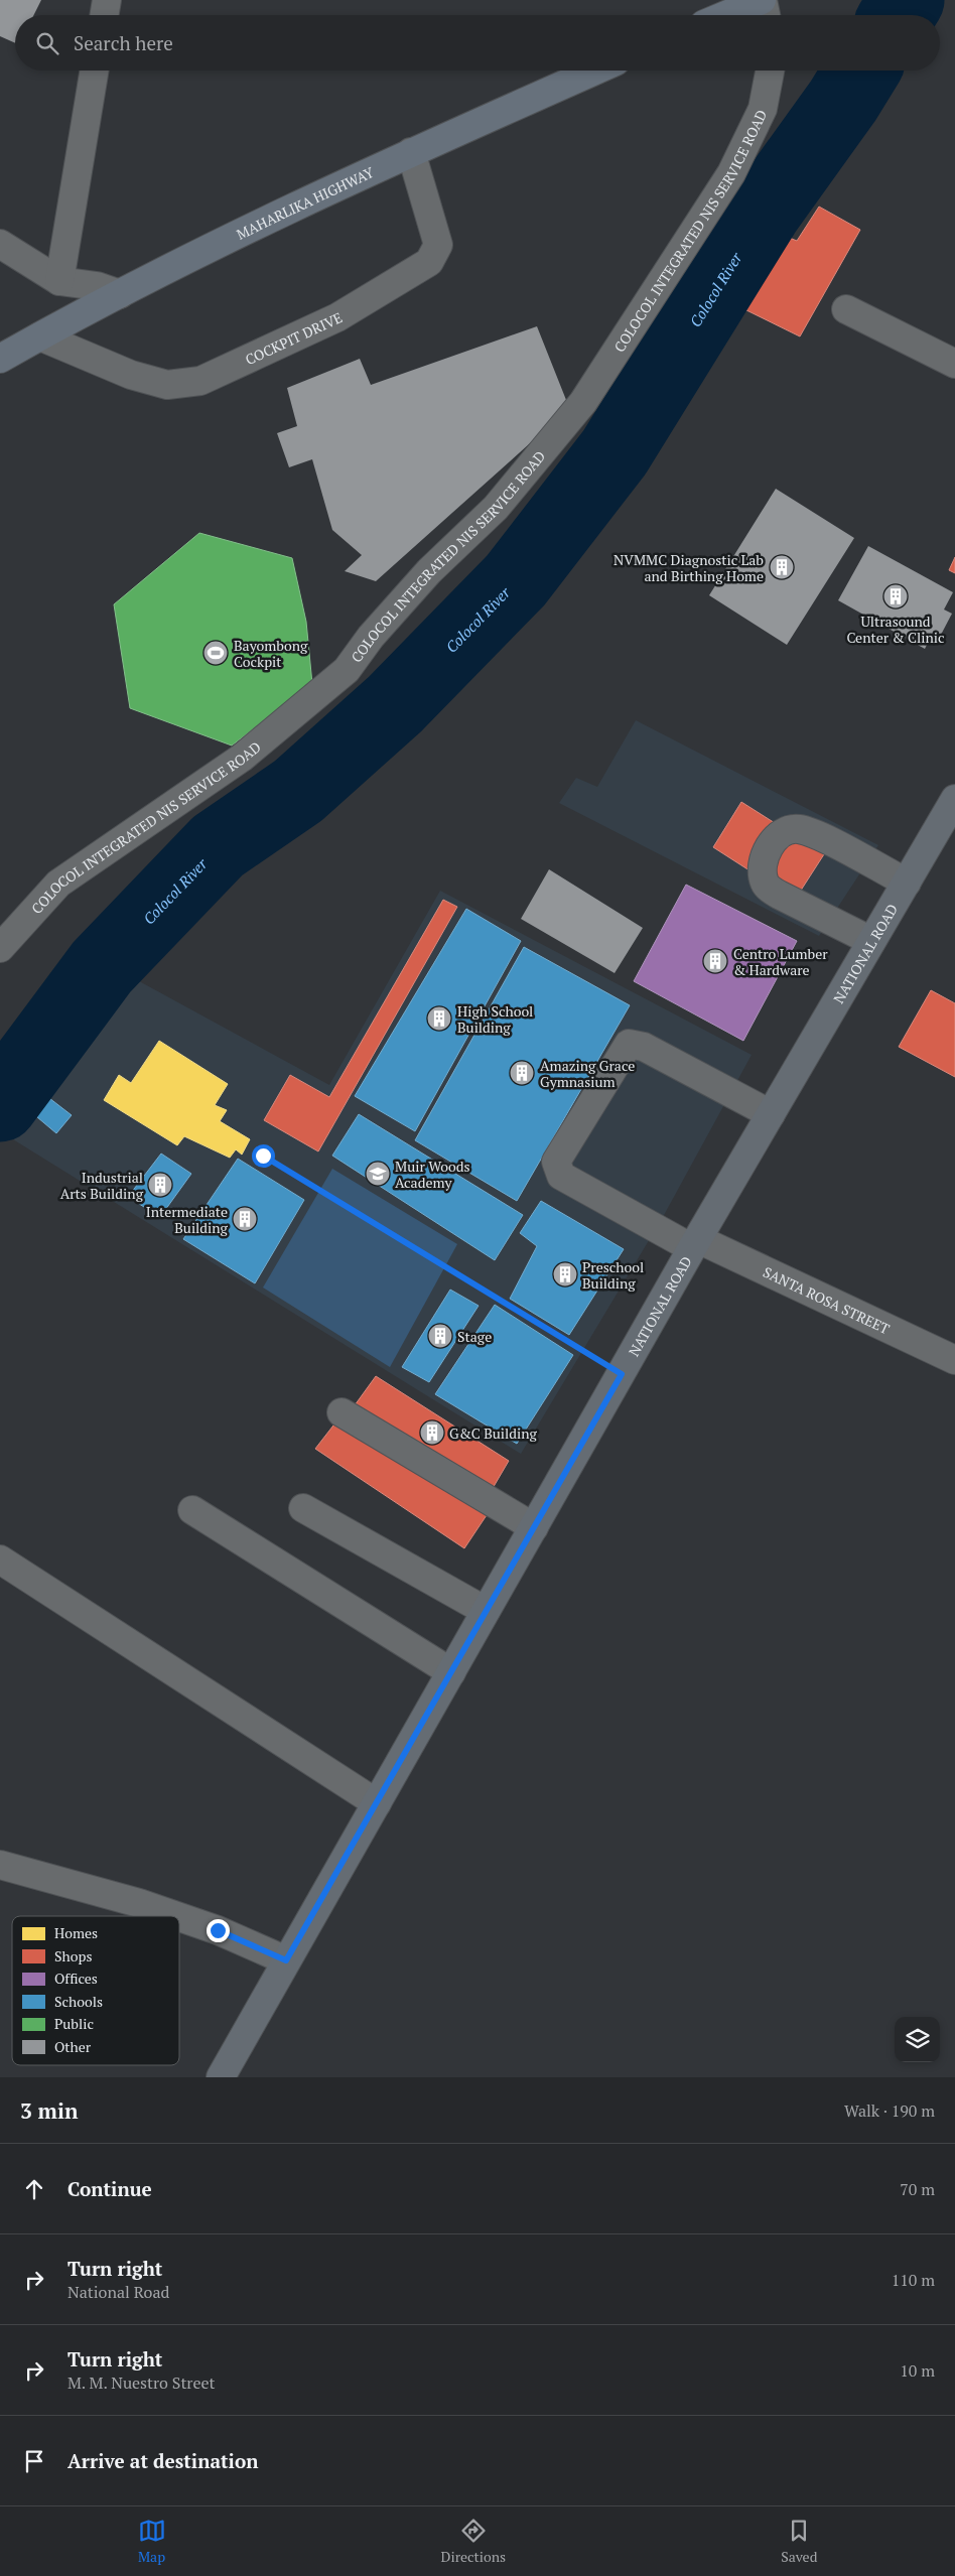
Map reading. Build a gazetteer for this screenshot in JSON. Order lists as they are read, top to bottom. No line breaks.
{"streets":{"highway":["MAHARLIKA HIGHWAY"],"main road":["NATIONAL ROAD"],"street":["COLOCOL INTEGRATED NIS SERVICE ROAD","COCKPIT DRIVE","SANTA ROSA STREET"]},"crossings":[["MAHARLIKA HIGHWAY","COCKPIT DRIVE"],["NATIONAL ROAD","SANTA ROSA STREET"]],"water":["Colocol River"],"places":{"building":["NVMMC Diagnostic Lab and Birthing Home","Ultrasound Center & Clinic","Centro Lumber & Hardware","High School Building","Amazing Grace Gymnasium","Industrial Arts Building","Intermediate Building","Preschool Building","Stage","G&C Building"],"sports":["Bayombong Cockpit"],"school or university":["Muir Woods Academy"]},"legend":["Homes","Shops","Offices","Schools","Public","Other"],"page":{"search":"Search here","heading":["3 min","Walk · 190 m"],"list":[["Continue","70 m"],["Turn right","National Road","110 m"],["Turn right","M. M. Nuestro Street","10 m"],"Arrive at destination"],"nav":["Map","Directions","Saved"]}}
